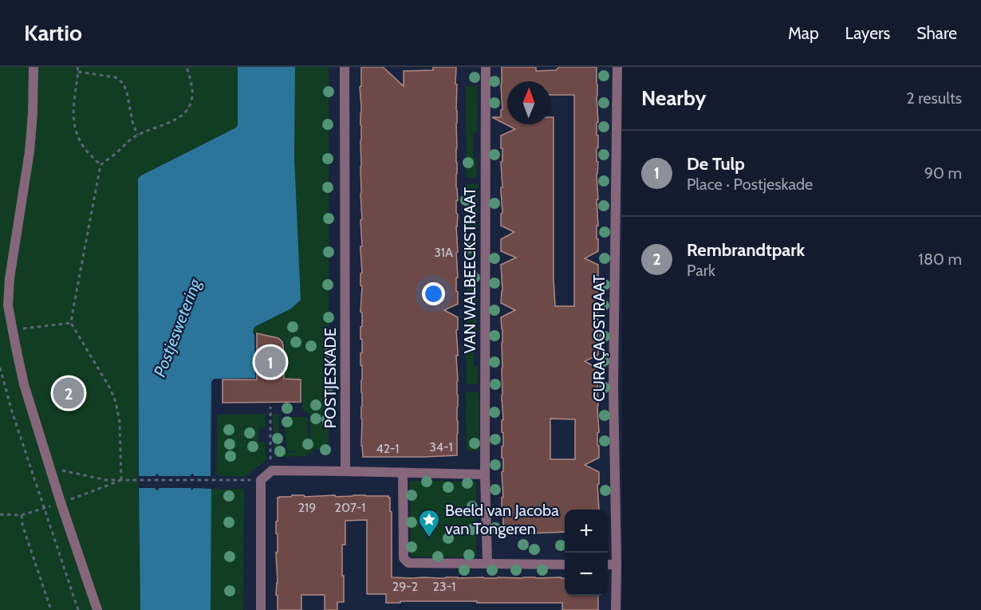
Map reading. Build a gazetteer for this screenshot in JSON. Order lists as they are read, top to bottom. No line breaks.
{"streets":{"street":["VAN WALBEECKSTRAAT","CURAÇAOSTRAAT","POSTJESKADE"]},"water":["Postjeswetering"],"places":{"place":["Beeld van Jacoba van Tongeren"]},"house_numbers":["31A","34-1","42-1","219","207-1","29-2","23-1"],"north":"top","page":{"header":"Kartio","nav":["Map","Layers","Share"],"heading":["Nearby","2 results"],"list":[{"mark":"1","name":"De Tulp","note":"Place · Postjeskade","value":"90 m"},{"mark":"2","name":"Rembrandtpark","note":"Park","value":"180 m"}],"pins":["1","2"],"map_buttons":["+","−"]}}
